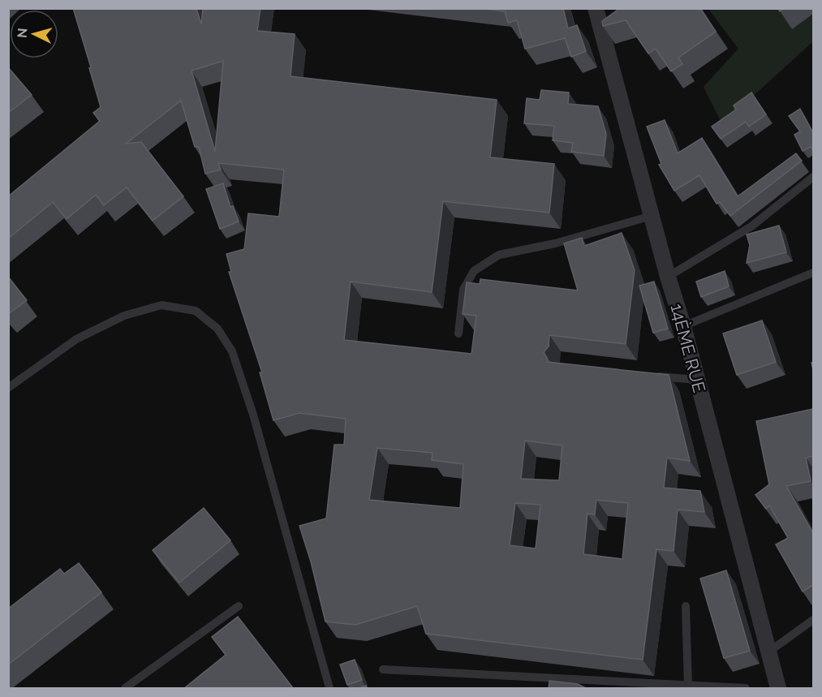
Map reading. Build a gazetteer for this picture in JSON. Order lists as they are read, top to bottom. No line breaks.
{"streets":{"street":["14ÈME RUE"]},"north":"left"}
